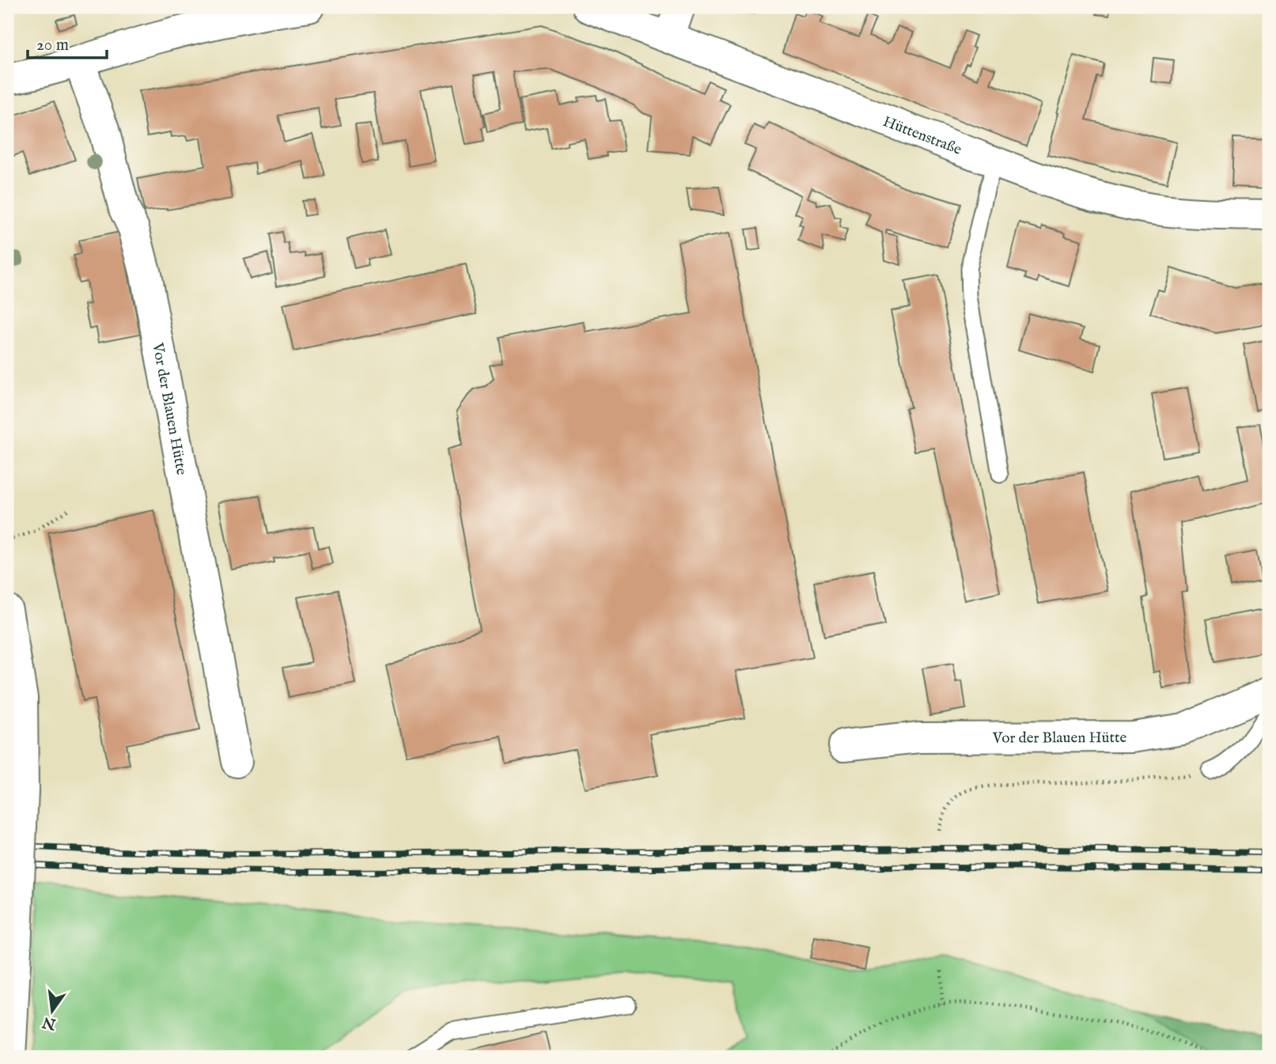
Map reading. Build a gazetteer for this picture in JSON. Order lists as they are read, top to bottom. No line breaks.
{"streets":{"street":["Hüttenstraße","Vor der Blauen Hütte"]},"scale_bar":"20 m","north":"bottom"}
